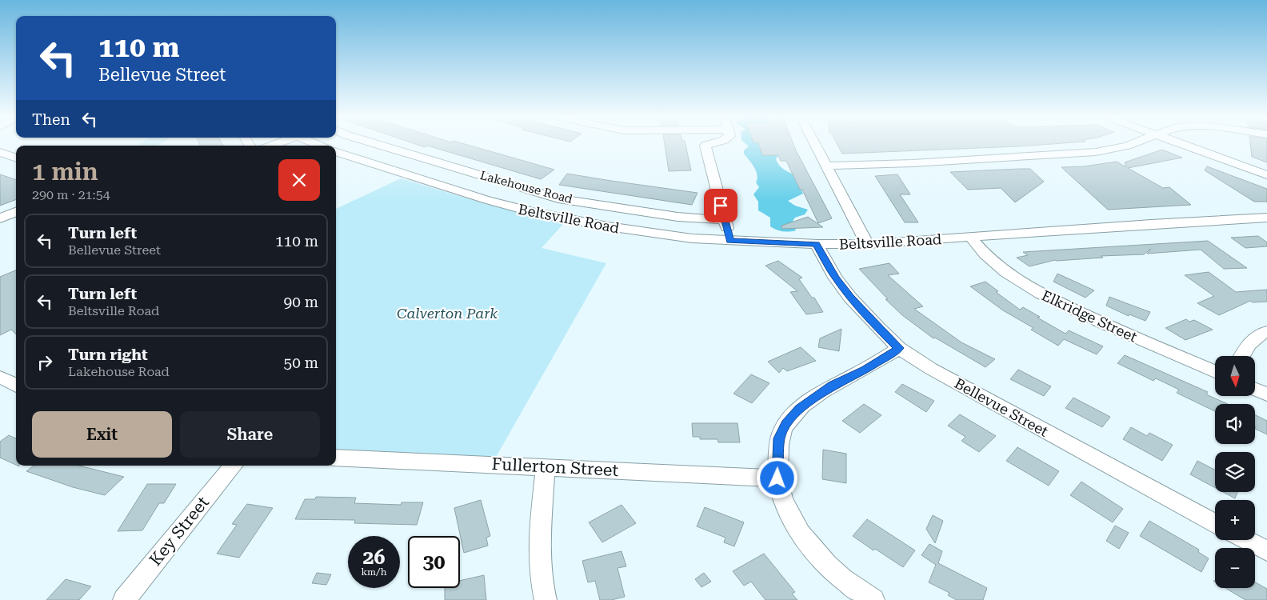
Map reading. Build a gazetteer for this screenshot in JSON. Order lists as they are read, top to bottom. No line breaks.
{"streets":{"street":["Lakehouse Road","Beltsville Road","Elkridge Street","Bellevue Street","Fullerton Street","Key Street"]},"crossings":[["Beltsville Road","Elkridge Street"],["Beltsville Road","Bellevue Street"]],"parks":["Calverton Park"],"north":"bottom","page":{"turn":["110 m","Bellevue Street"],"then":"Then","heading":["1 min","290 m · 21:54"],"list":[{"name":"Turn left","note":"Bellevue Street","value":"110 m"},{"name":"Turn left","note":"Beltsville Road","value":"90 m"},{"name":"Turn right","note":"Lakehouse Road","value":"50 m"}],"map_buttons":["+","−"],"buttons":["Exit","Share"],"speed":"26 km/h","limit":"30"}}
